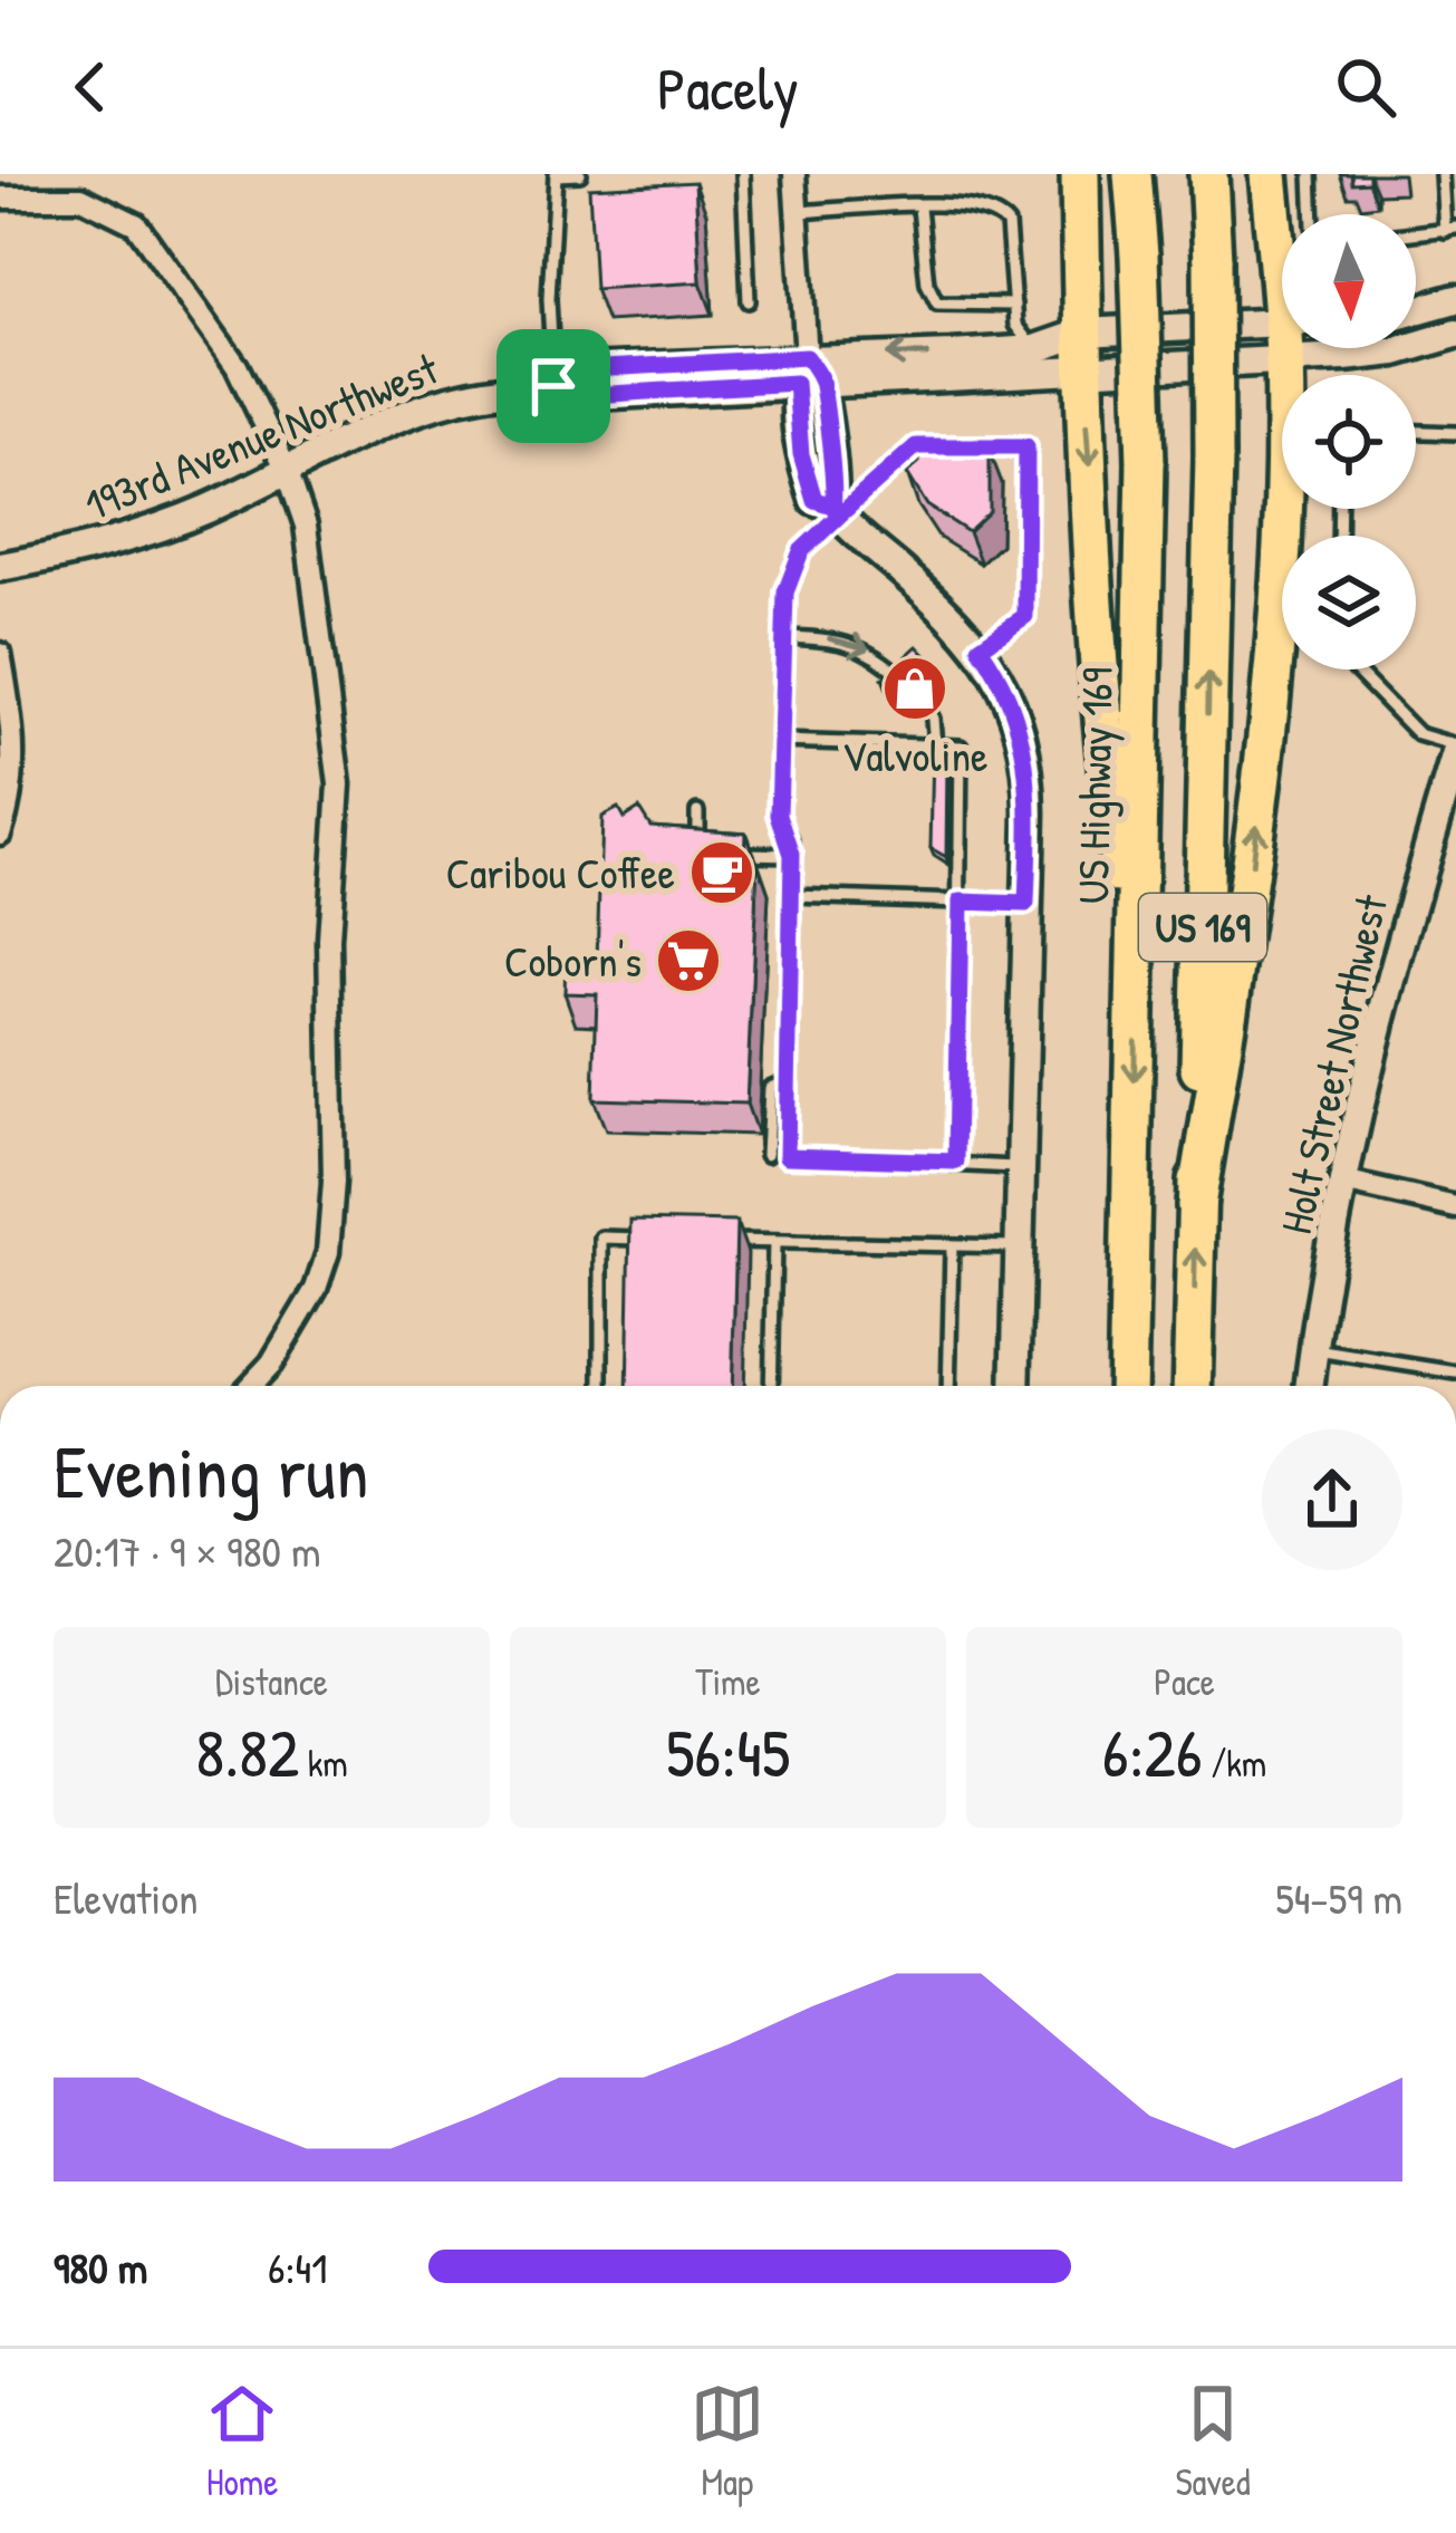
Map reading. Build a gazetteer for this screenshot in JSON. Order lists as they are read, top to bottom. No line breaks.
{"streets":{"highway":["US Highway 169","US 169"],"street":["193rd Avenue Northwest","Holt Street Northwest"]},"places":{"shop":["Valvoline"],"cafe":["Caribou Coffee"],"supermarket":["Coborn's"]},"north":"bottom","page":{"header":"Pacely","heading":["Evening run","20:17 · 9 × 980 m"],"stats":[["Distance","8.82 km"],["Time","56:45"],["Pace","6:26 /km"]],"chart":["Elevation","54–59 m"],"list":[{"name":"980 m","note":"6:41"}],"tabs":["Home","Map","Saved"]}}
